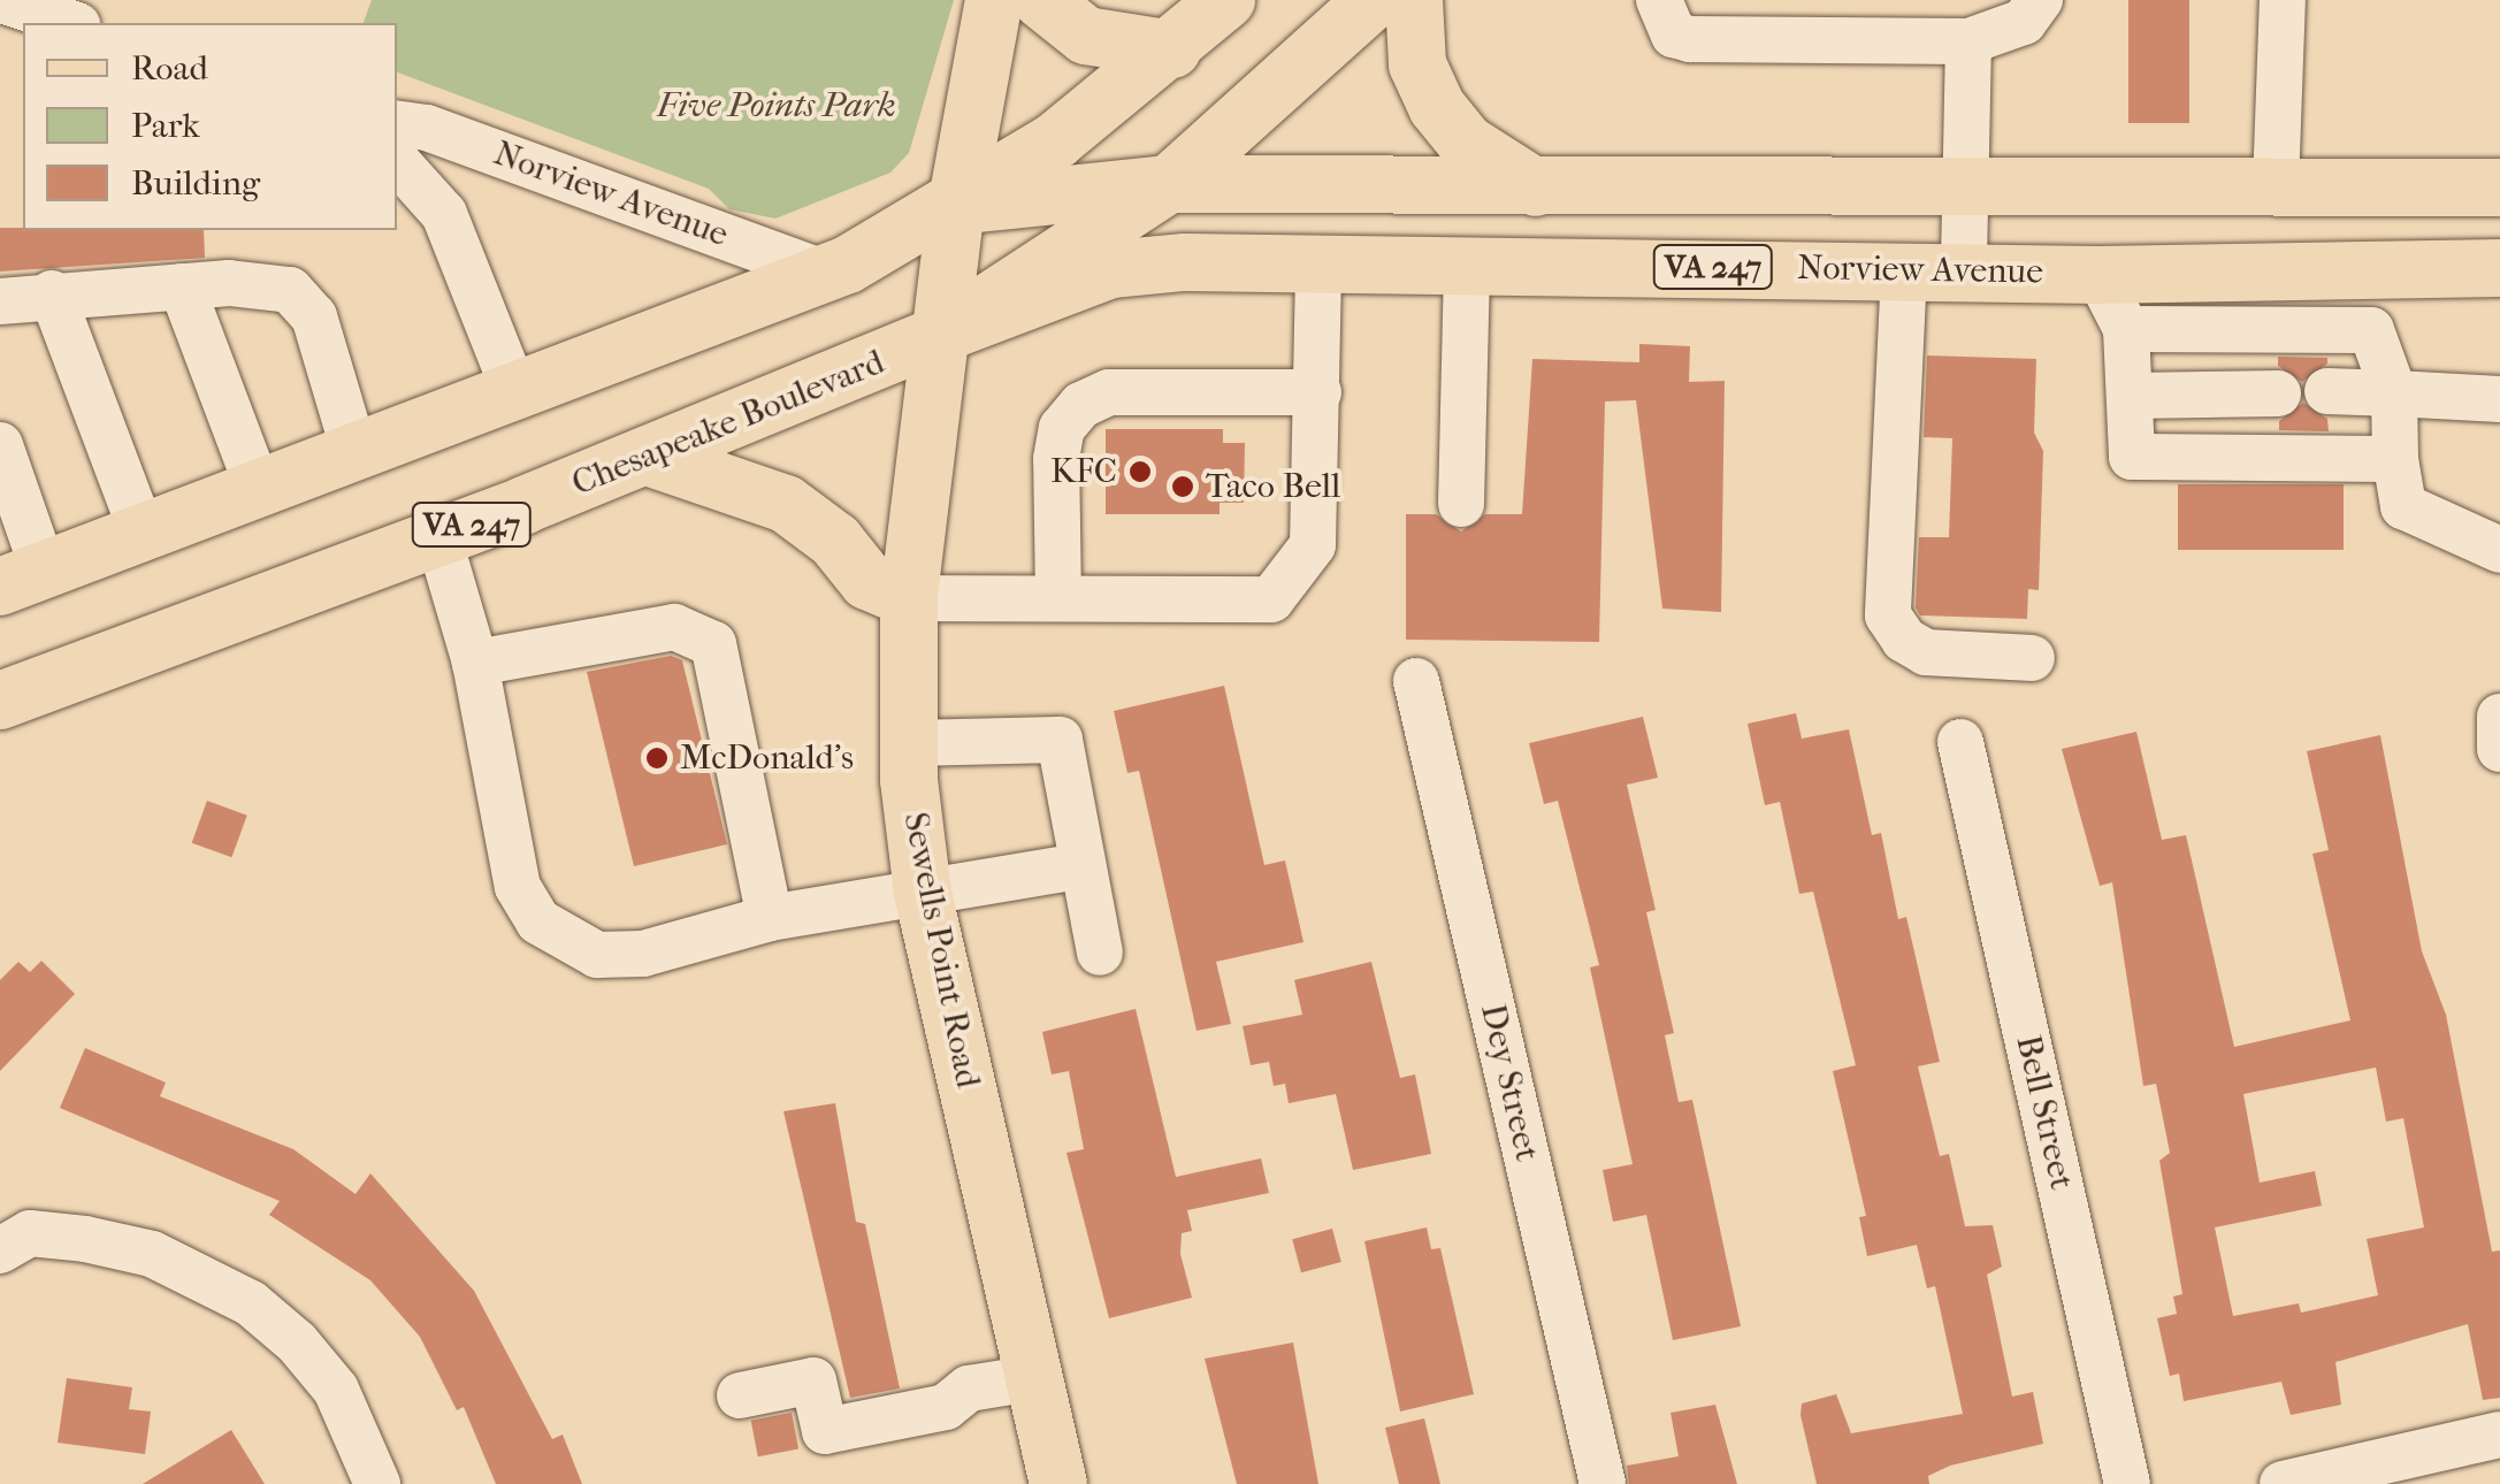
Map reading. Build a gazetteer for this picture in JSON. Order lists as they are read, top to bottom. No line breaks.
{"streets":{"main road":["Norview Avenue","VA 247","Chesapeake Boulevard","Sewells Point Road"],"street":["Dey Street","Bell Street"]},"crossings":[["Norview Avenue","Chesapeake Boulevard"],["Norview Avenue","Sewells Point Road"],["Chesapeake Boulevard","Sewells Point Road"]],"parks":["Five Points Park"],"places":["KFC","Taco Bell","McDonald's"],"legend":["Road","Park","Building"]}
